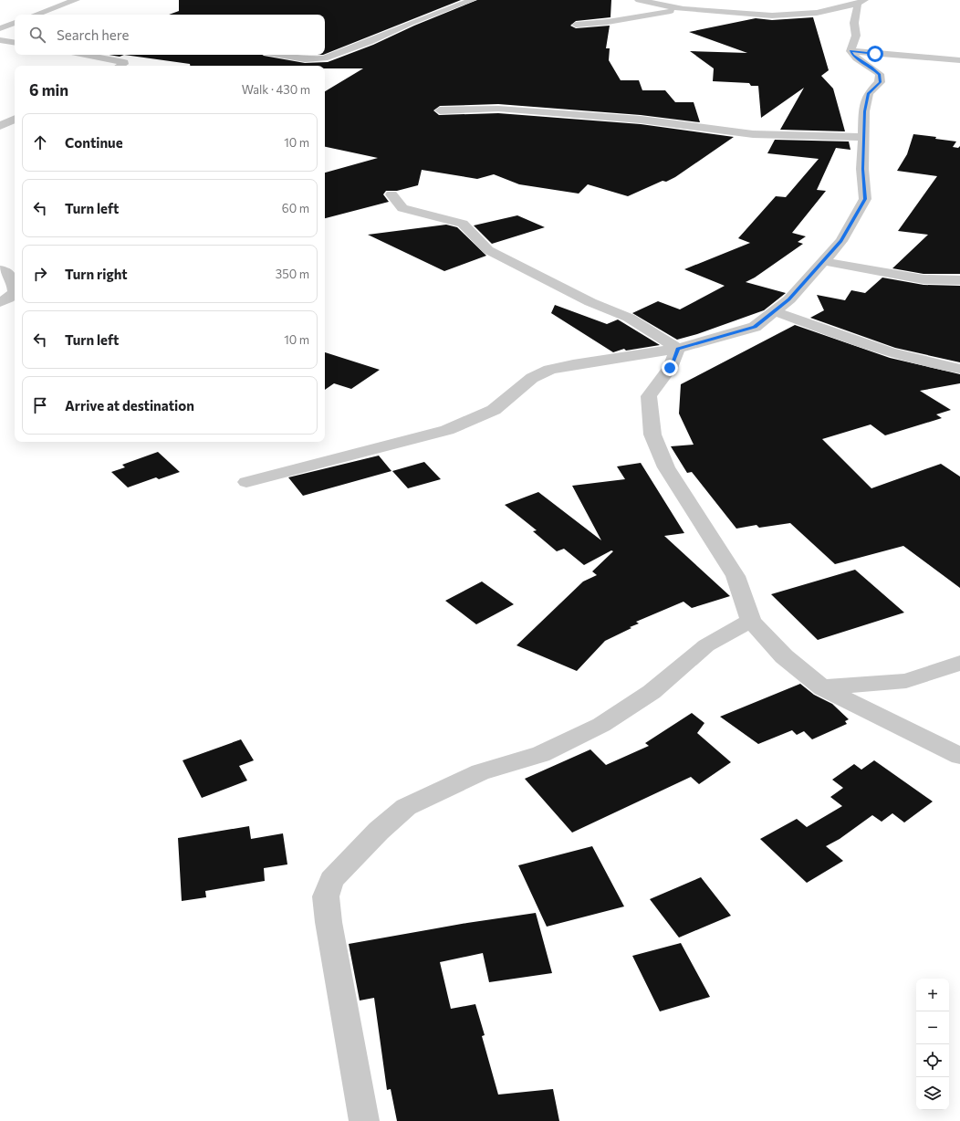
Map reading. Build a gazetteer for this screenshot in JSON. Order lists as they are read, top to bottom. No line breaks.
{"page":{"search":"Search here","heading":["6 min","Walk · 430 m"],"list":[["Continue","10 m"],["Turn left","60 m"],["Turn right","350 m"],["Turn left","10 m"],"Arrive at destination"],"map_buttons":["+","−"]}}
